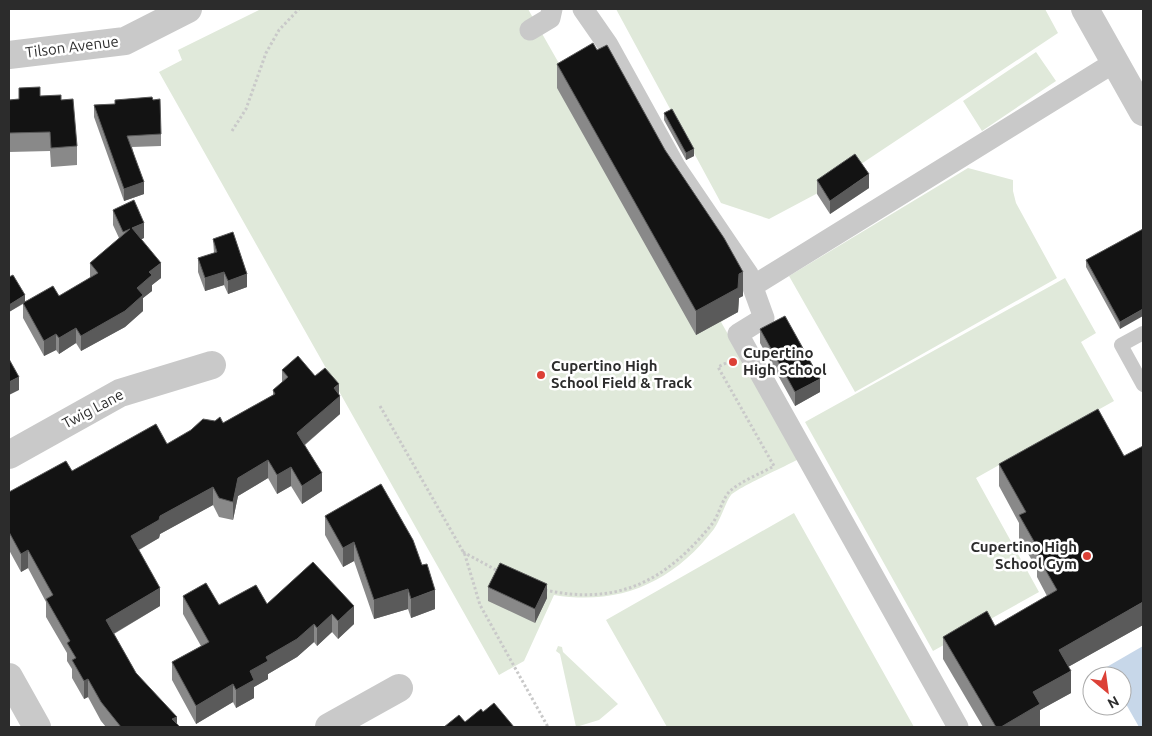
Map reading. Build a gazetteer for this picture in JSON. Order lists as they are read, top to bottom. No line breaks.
{"streets":{"street":["Tilson Avenue","Twig Lane"]},"places":["Cupertino High School","Cupertino High School Field & Track","Cupertino High School Gym"],"north":"bottom right"}
